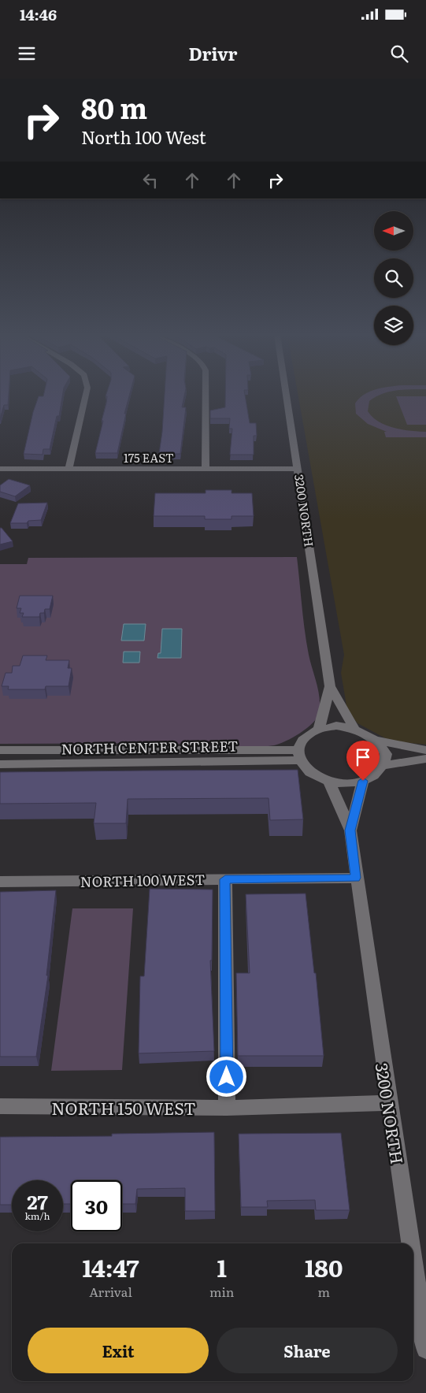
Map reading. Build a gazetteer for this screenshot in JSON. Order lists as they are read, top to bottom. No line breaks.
{"streets":{"street":["175 EAST","3200 NORTH","NORTH CENTER STREET","NORTH 100 WEST","NORTH 150 WEST"]},"crossings":[["175 EAST","3200 NORTH"],["3200 NORTH","NORTH 100 WEST"],["3200 NORTH","NORTH 150 WEST"]],"north":"left","page":{"status":"14:46","header":"Drivr","turn":["80 m","North 100 West"],"speed":"27 km/h","limit":"30","eta":["14:47","Arrival","1","min","180","m"],"buttons":["Exit","Share"]}}
